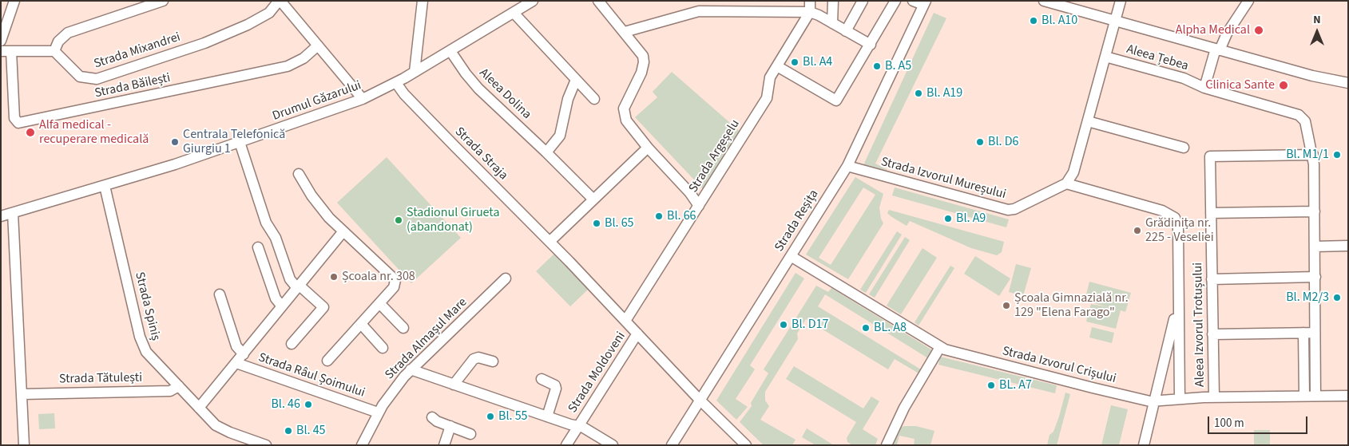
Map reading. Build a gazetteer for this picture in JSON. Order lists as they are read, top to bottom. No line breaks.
{"streets":{"street":["Strada Mixandrei","Aleea Țebea","Strada Băilești","Aleea Dolina","Drumul Găzarului","Strada Straja","Strada Argeșelu","Strada Izvorul Mureșului","Strada Reșița","Strada Spiniș","Aleea Izvorul Trotușului","Strada Almașul Mare","Strada Izvorul Crișului","Strada Moldoveni","Strada Râul Șoimului","Strada Tătulești"]},"crossings":[["Aleea Țebea","Aleea Izvorul Trotușului"],["Aleea Țebea","Strada Izvorul Crișului"],["Aleea Dolina","Drumul Găzarului"],["Drumul Găzarului","Strada Straja"],["Drumul Găzarului","Strada Spiniș"],["Strada Straja","Strada Argeșelu"],["Strada Straja","Strada Reșița"],["Strada Straja","Strada Moldoveni"],["Strada Izvorul Mureșului","Strada Reșița"],["Strada Reșița","Strada Izvorul Crișului"],["Strada Spiniș","Strada Râul Șoimului"],["Strada Spiniș","Strada Tătulești"],["Aleea Izvorul Trotușului","Strada Izvorul Crișului"],["Strada Almașul Mare","Strada Moldoveni"],["Strada Almașul Mare","Strada Râul Șoimului"]],"places":["Bl. A10","Alpha Medical","Bl. A4","B. A5","Clinica Sante","Bl. A19","Alfa medical - recuperare medicală","Centrala Telefonică Giurgiu 1","Bl. D6","Bl. M1/1","Bl. 66","Bl. A9","Stadionul Girueta (abandonat)","Bl. 65","Grădinița nr. 225 - Veseliei","Școala nr. 308","Bl. M2/3","Școala Gimnazială nr. 129 \"Elena Farago\"","Bl. D17","BL. A8","BL. A7","Bl. 46","Bl. 55","Bl. 45"],"scale_bar":"100 m","north":"top"}
